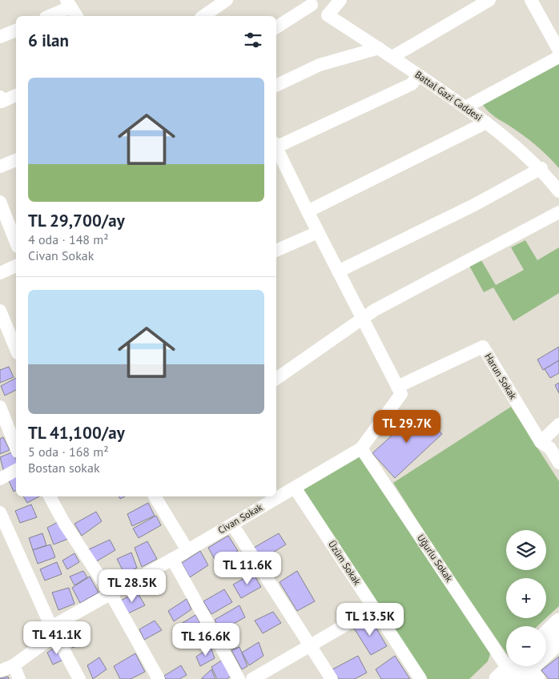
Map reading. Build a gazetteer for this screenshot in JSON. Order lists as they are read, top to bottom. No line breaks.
{"streets":{"street":["Battal Gazi Caddesi","Harun Sokak","Civan Sokak","Uğurlu Sokak","Üzüm Sokak"]},"crossings":[["Harun Sokak","Civan Sokak"],["Civan Sokak","Uğurlu Sokak"],["Civan Sokak","Üzüm Sokak"]],"page":{"heading":"6 ilan","list":[{"name":"TL 29,700/ay","note":"4 oda · 148 m² · Civan Sokak"},{"name":"TL 41,100/ay","note":"5 oda · 168 m² · Bostan sokak"}],"price":["TL 29.7K","TL 11.6K","TL 28.5K","TL 13.5K","TL 41.1K","TL 16.6K"],"map_buttons":["+","−"]}}
